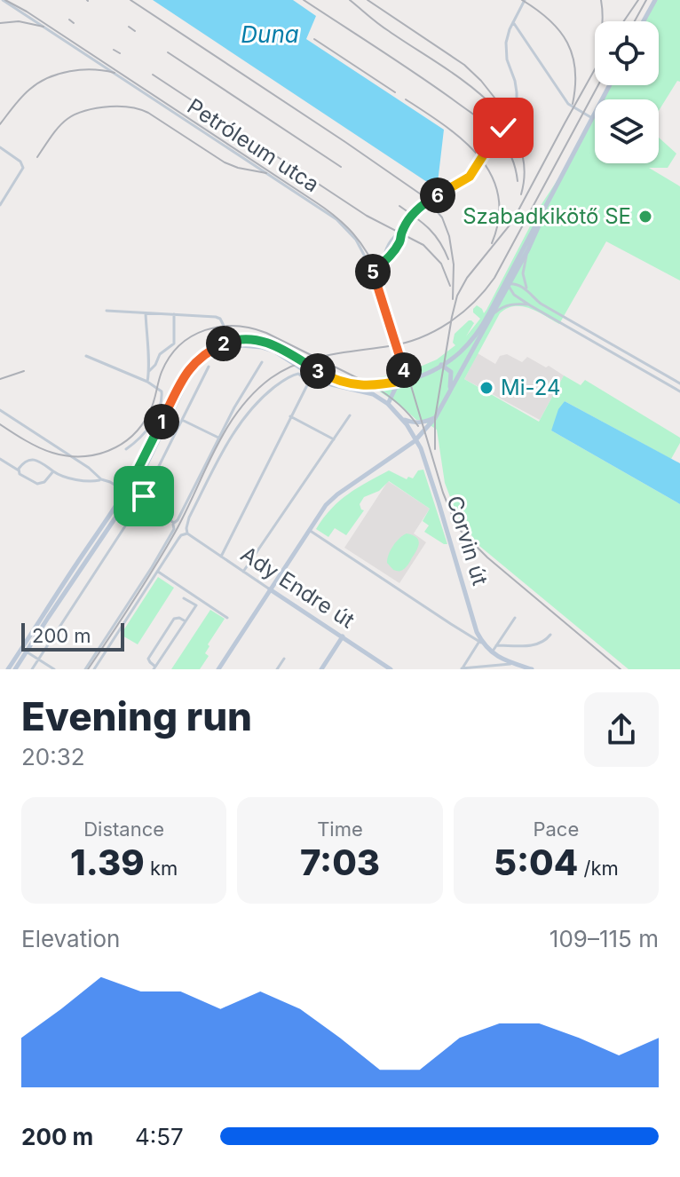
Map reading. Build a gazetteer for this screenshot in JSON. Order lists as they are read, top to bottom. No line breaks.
{"streets":{"main road":["Corvin út","Ady Endre út"],"street":["Petróleum utca"]},"water":["Duna"],"places":["Szabadkikötő SE","Mi-24"],"scale_bar":"200 m","page":{"pins":["6","5","2","4","3","1"],"scale":"200 m","heading":["Evening run","20:32"],"stats":[["Distance","1.39 km"],["Time","7:03"],["Pace","5:04 /km"]],"chart":["Elevation","109–115 m"],"list":[{"name":"200 m","note":"4:57"}]}}
